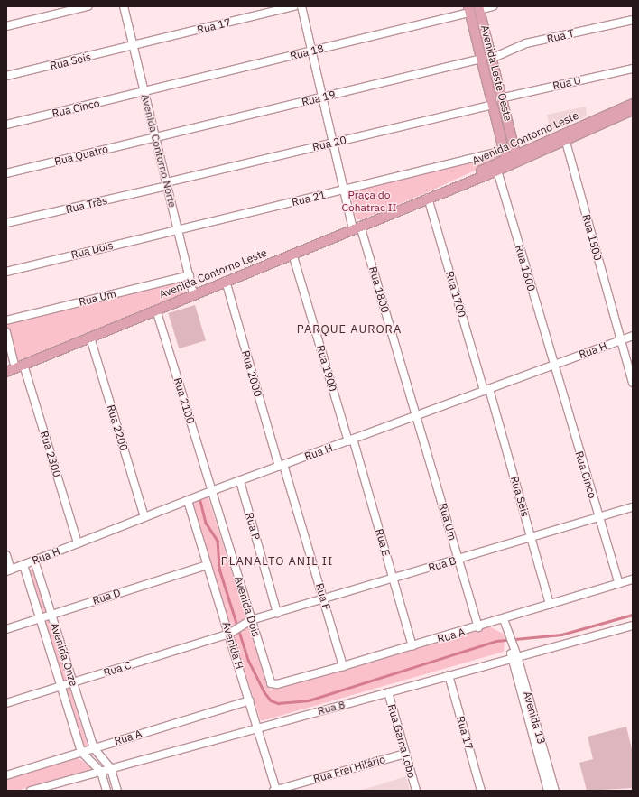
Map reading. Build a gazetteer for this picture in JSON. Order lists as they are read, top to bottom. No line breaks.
{"streets":{"main road":["Avenida Leste Oeste","Avenida Contorno Leste"],"street":["Rua 17","Rua T","Rua 18","Rua Seis","Rua U","Rua 19","Rua Cinco","Rua 20","Avenida Contorno Norte","Rua Quatro","Rua 21","Rua Três","Rua 1500","Rua Dois","Rua 1600","Rua 1800","Rua 1700","Rua Um","Rua H","Rua 1900","Rua 2000","Rua 2100","Rua 2200","Rua 2300","Rua P","Rua E","Rua B","Rua D","Rua F","Avenida Dois","Rua A","Avenida H","Avenida Onze","Rua C","Rua 8","Avenida 13","Rua Gama Lobo","Rua Frei Hilário"]},"crossings":[["Rua 17","Rua Seis"],["Rua 17","Avenida Contorno Norte"],["Rua 17","Rua 8"],["Rua T","Avenida Leste Oeste"],["Rua 18","Avenida Leste Oeste"],["Rua 18","Rua Cinco"],["Rua 18","Avenida Contorno Norte"],["Rua 18","Rua 1800"],["Rua Seis","Avenida Contorno Norte"],["Rua Seis","Rua 1700"],["Rua Seis","Rua H"],["Rua Seis","Rua B"],["Rua Seis","Rua A"],["Avenida Leste Oeste","Rua U"],["Avenida Leste Oeste","Rua 19"],["Avenida Leste Oeste","Avenida Contorno Leste"],["Avenida Leste Oeste","Rua 20"],["Avenida Leste Oeste","Rua 21"],["Rua 19","Avenida Contorno Norte"],["Rua 19","Rua Quatro"],["Rua 19","Rua 1800"],["Rua Cinco","Avenida Contorno Norte"],["Rua Cinco","Rua 1600"],["Rua Cinco","Rua H"],["Rua Cinco","Rua B"],["Rua Cinco","Rua A"],["Avenida Contorno Leste","Avenida Contorno Norte"],["Avenida Contorno Leste","Rua 21"],["Avenida Contorno Leste","Rua 1500"],["Avenida Contorno Leste","Rua 1600"],["Avenida Contorno Leste","Rua 1800"],["Avenida Contorno Leste","Rua 1700"],["Avenida Contorno Leste","Rua 1900"],["Avenida Contorno Leste","Rua 2000"],["Avenida Contorno Leste","Rua 2100"],["Avenida Contorno Leste","Rua 2200"],["Avenida Contorno Leste","Rua 2300"],["Rua 20","Avenida Contorno Norte"],["Rua 20","Rua Três"],["Rua 20","Rua 1800"],["Avenida Contorno Norte","Rua Quatro"],["Avenida Contorno Norte","Rua 21"],["Avenida Contorno Norte","Rua Três"],["Avenida Contorno Norte","Rua Dois"],["Avenida Contorno Norte","Rua Um"],["Rua 21","Rua Dois"],["Rua 21","Rua 1800"],["Rua 1500","Rua H"],["Rua 1600","Rua H"],["Rua 1800","Rua Um"],["Rua 1800","Rua H"],["Rua 1700","Rua H"],["Rua Um","Rua H"],["Rua Um","Rua B"],["Rua Um","Rua A"],["Rua H","Rua 1900"],["Rua H","Rua 2000"],["Rua H","Rua 2100"],["Rua H","Rua 2200"],["Rua H","Rua 2300"],["Rua H","Rua P"],["Rua H","Rua E"],["Rua H","Rua F"],["Rua H","Avenida Dois"],["Rua H","Avenida H"],["Rua H","Avenida Onze"],["Rua 1900","Rua E"],["Rua 2000","Rua F"],["Rua 2100","Avenida Dois"],["Rua P","Rua B"],["Rua E","Rua B"],["Rua E","Rua A"],["Rua B","Rua F"],["Rua B","Avenida Dois"],["Rua B","Rua C"],["Rua D","Avenida H"],["Rua D","Avenida Onze"],["Rua F","Rua A"],["Avenida Dois","Rua A"],["Rua A","Avenida H"],["Rua A","Avenida Onze"],["Rua A","Avenida 13"],["Avenida H","Rua C"],["Avenida H","Rua 8"],["Avenida H","Rua Frei Hilário"],["Avenida Onze","Rua C"],["Rua 8","Avenida 13"],["Rua 8","Rua Gama Lobo"],["Rua Gama Lobo","Rua Frei Hilário"]],"districts":["PARQUE AURORA","PLANALTO ANIL II"],"parks":["Praça do Cohatrac II"]}
